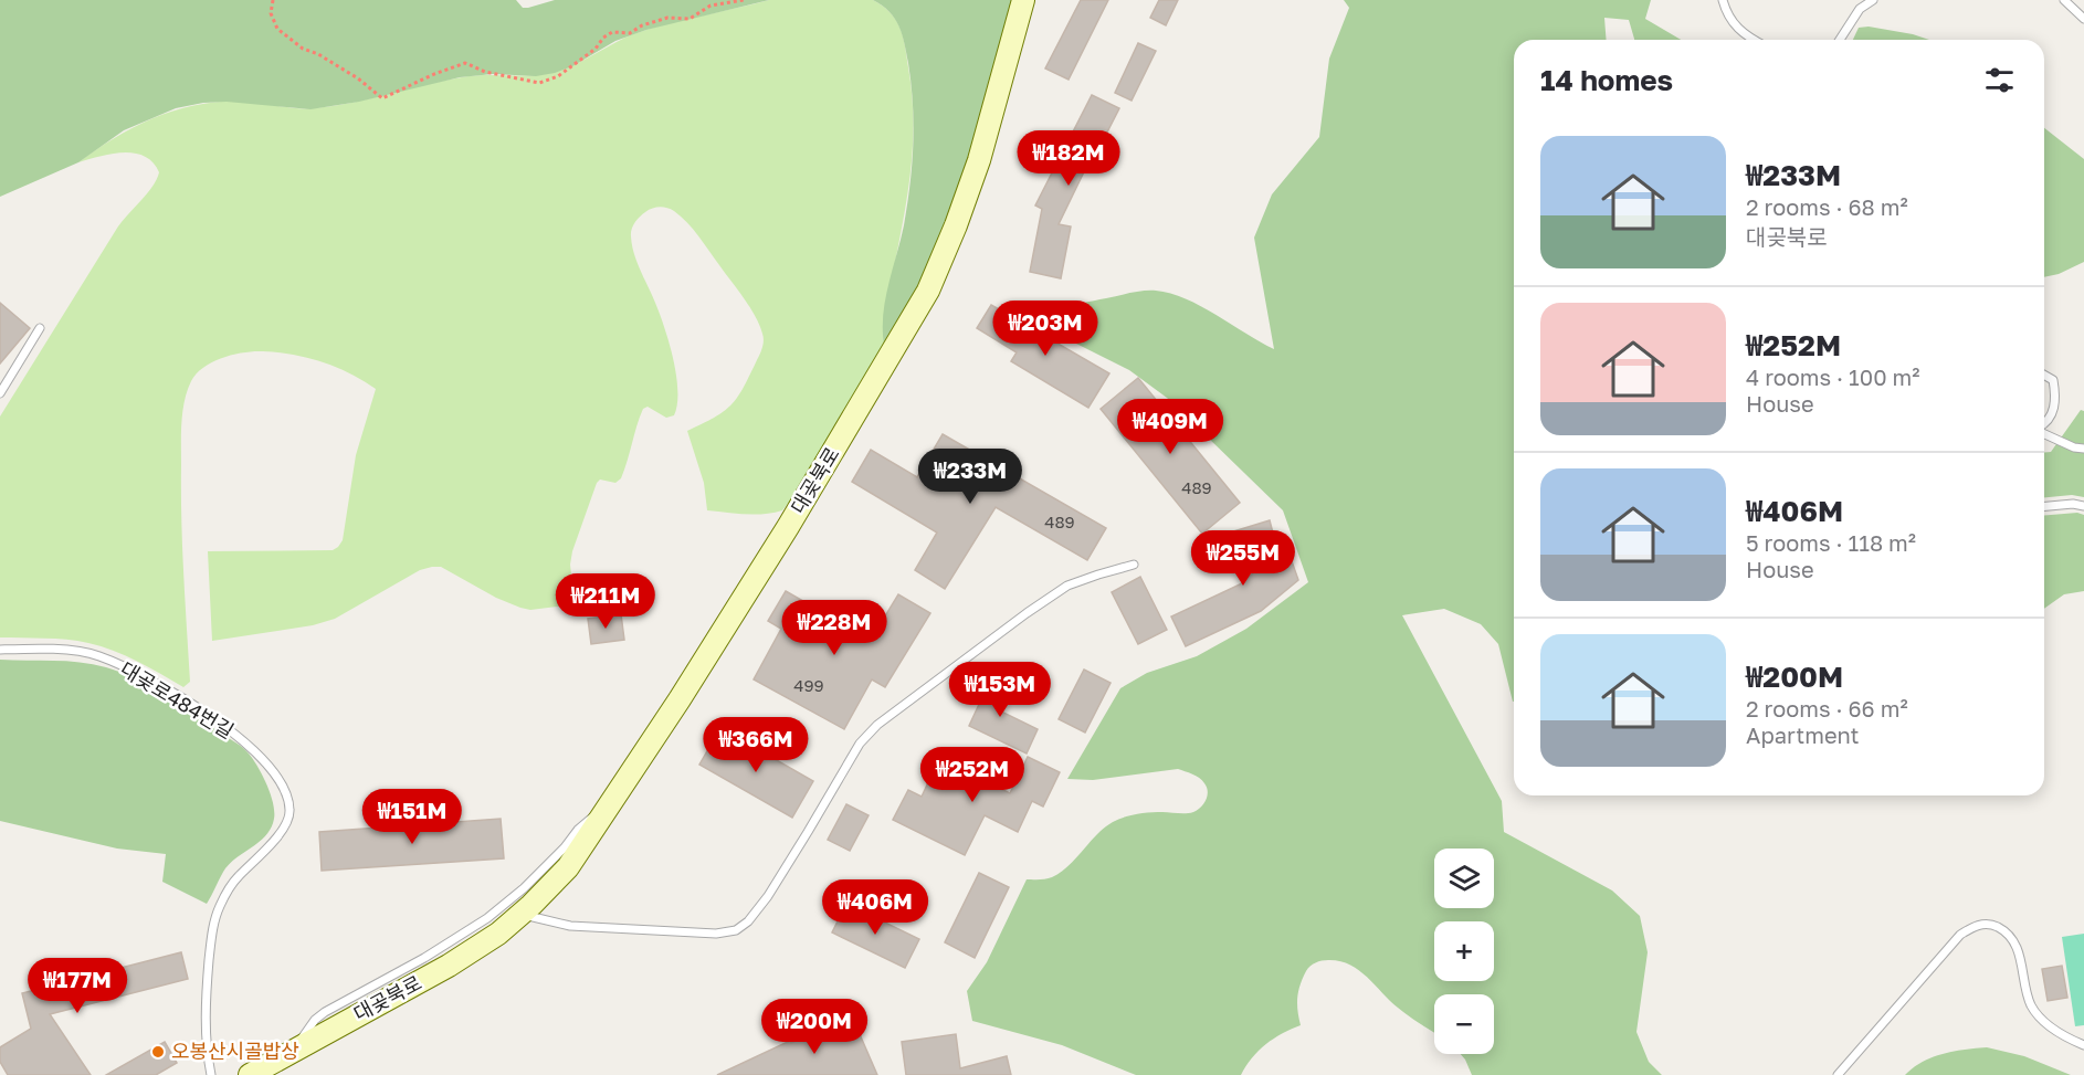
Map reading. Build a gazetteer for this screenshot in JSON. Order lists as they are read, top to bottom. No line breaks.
{"streets":{"street":["대곶북로"],"lane":["대곶로484번길"]},"places":["오봉산시골밥상"],"house_numbers":["489","489","499"],"page":{"heading":"14 homes","list":[{"name":"₩233M","note":"2 rooms · 68 m² · 대곶북로"},{"name":"₩252M","note":"4 rooms · 100 m² · House"},{"name":"₩406M","note":"5 rooms · 118 m² · House"},{"name":"₩200M","note":"2 rooms · 66 m² · Apartment"}],"price":["₩182M","₩203M","₩409M","₩233M","₩255M","₩211M","₩228M","₩153M","₩366M","₩252M","₩151M","₩406M","₩177M","₩200M"],"map_buttons":["+","−"]}}
